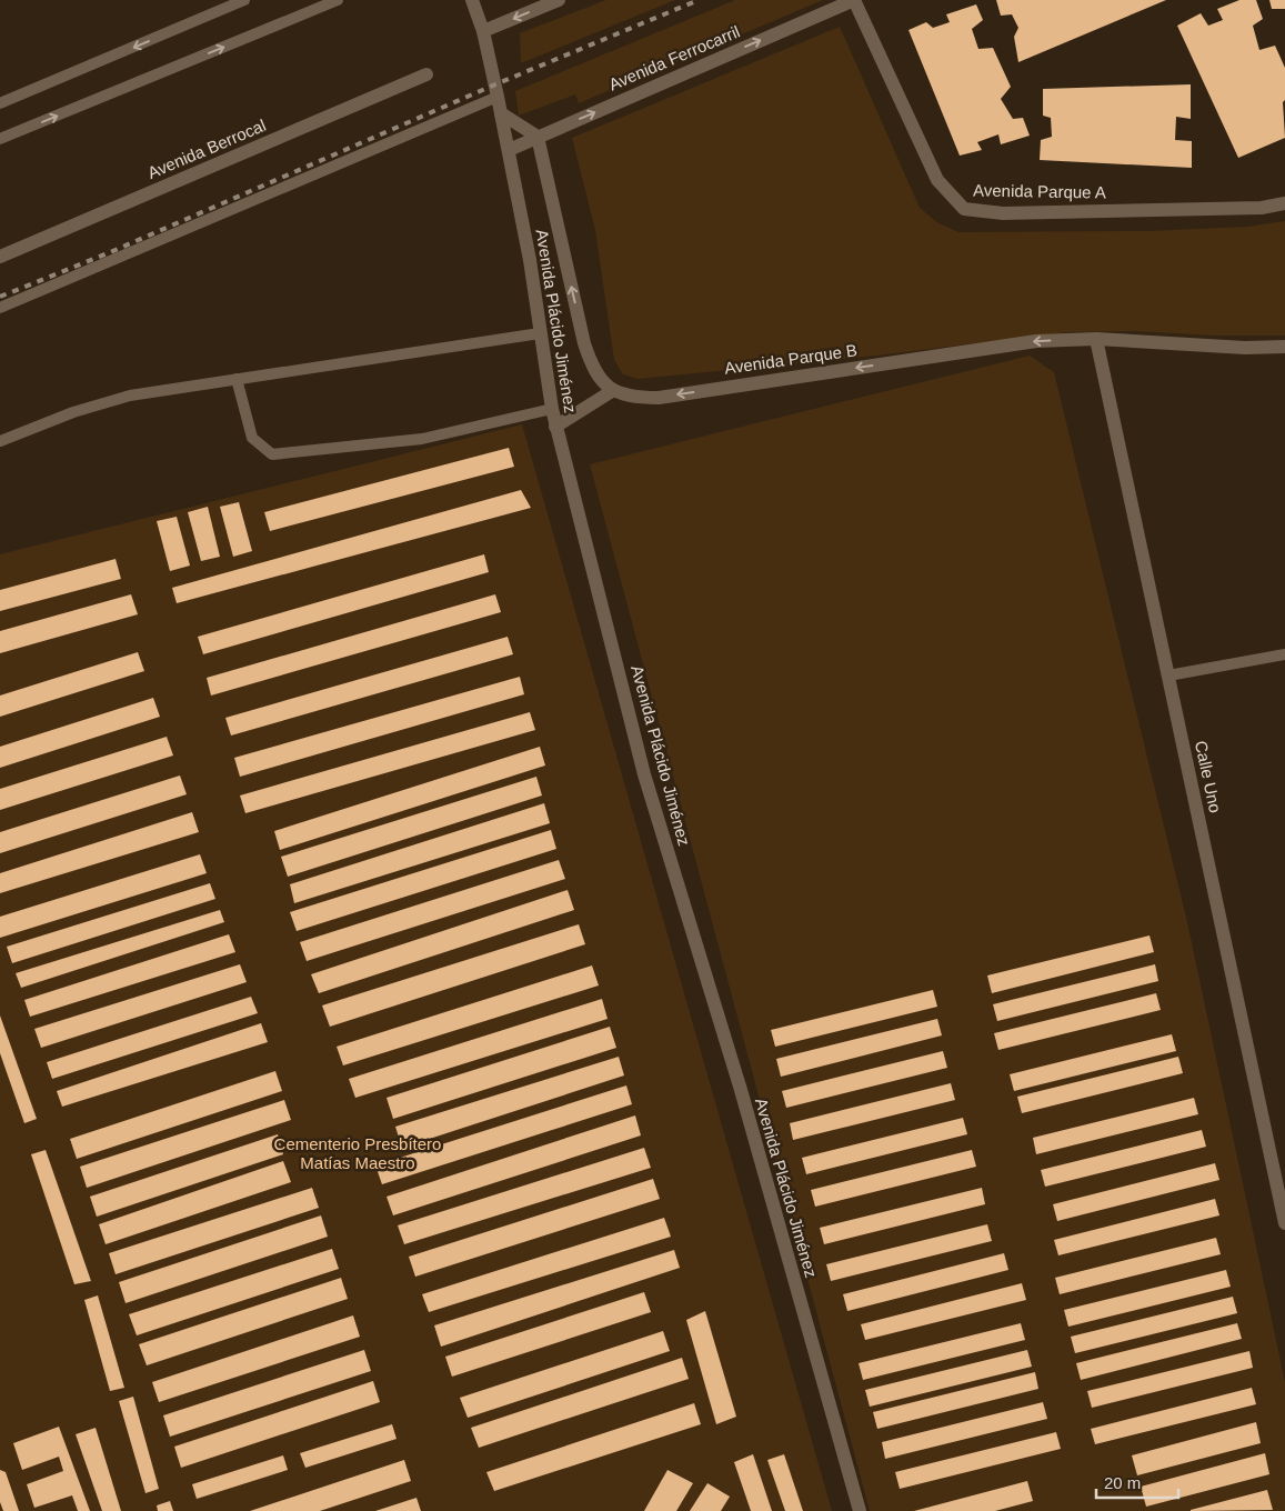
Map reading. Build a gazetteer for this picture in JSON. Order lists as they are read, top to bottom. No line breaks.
{"streets":{"street":["Avenida Ferrocarril","Avenida Berrocal","Avenida Parque A","Avenida Plácido Jiménez","Avenida Parque B","Calle Uno"]},"crossings":[["Avenida Ferrocarril","Avenida Parque A"],["Avenida Ferrocarril","Avenida Plácido Jiménez"],["Avenida Parque B","Calle Uno"]],"one_way":["Avenida Ferrocarril","Avenida Parque B"],"parks":["Cementerio Presbítero Matías Maestro"],"scale_bar":"20 m"}
